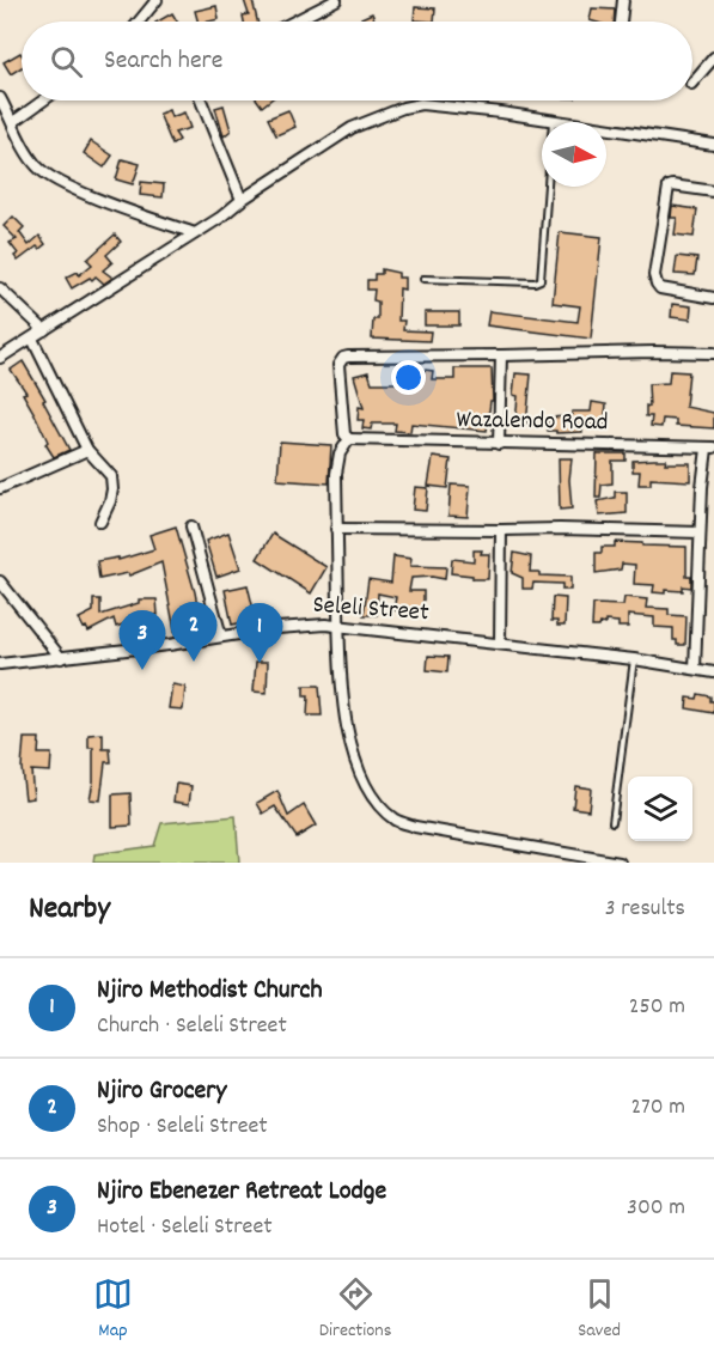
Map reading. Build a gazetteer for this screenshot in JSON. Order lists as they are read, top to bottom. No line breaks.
{"streets":{"street":["Wazalendo Road","Seleli Street"]},"north":"right","page":{"search":"Search here","pins":["2","1","3"],"heading":["Nearby","3 results"],"list":[{"mark":"1","name":"Njiro Methodist Church","note":"Church · Seleli Street","value":"250 m"},{"mark":"2","name":"Njiro Grocery","note":"Shop · Seleli Street","value":"270 m"},{"mark":"3","name":"Njiro Ebenezer Retreat Lodge","note":"Hotel · Seleli Street","value":"300 m"}],"nav":["Map","Directions","Saved"]}}
